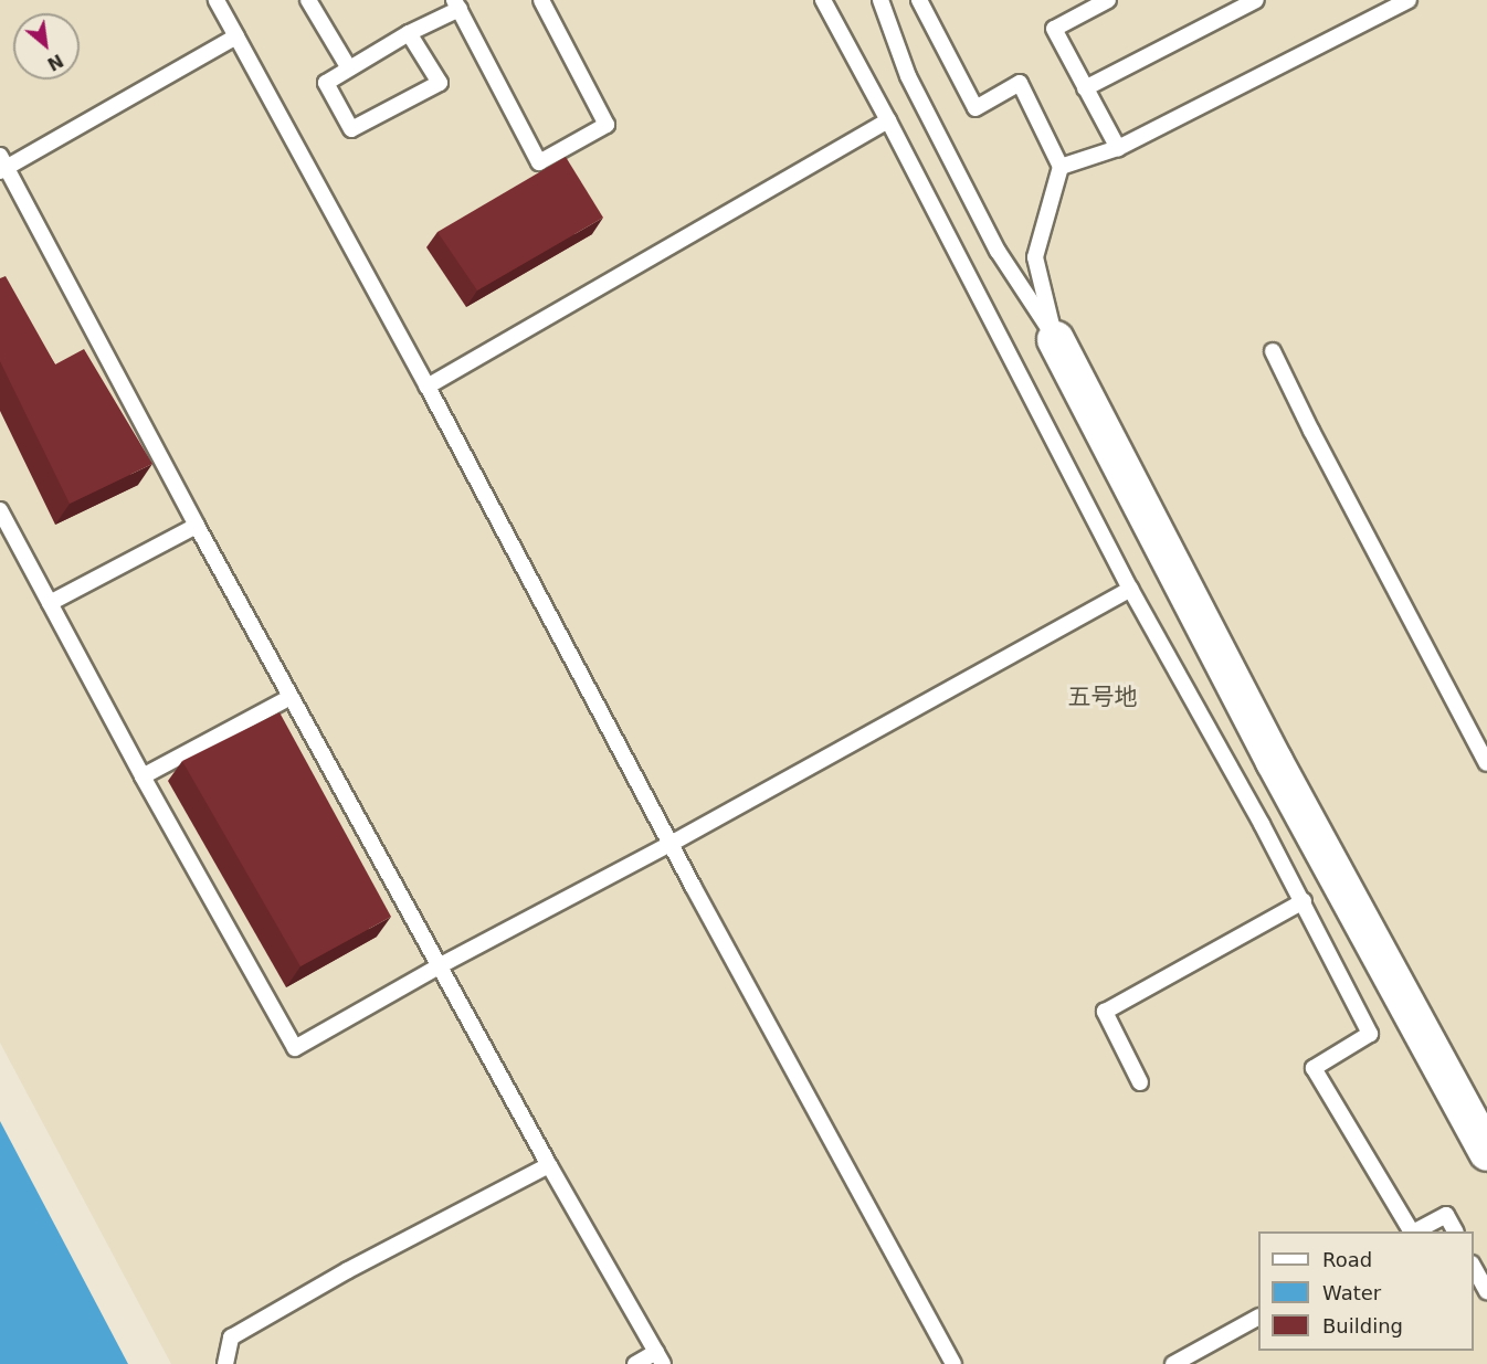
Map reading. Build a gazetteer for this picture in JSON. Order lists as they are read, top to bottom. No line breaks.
{"districts":["五号地"],"legend":["Road","Water","Building"],"north":"bottom right"}
